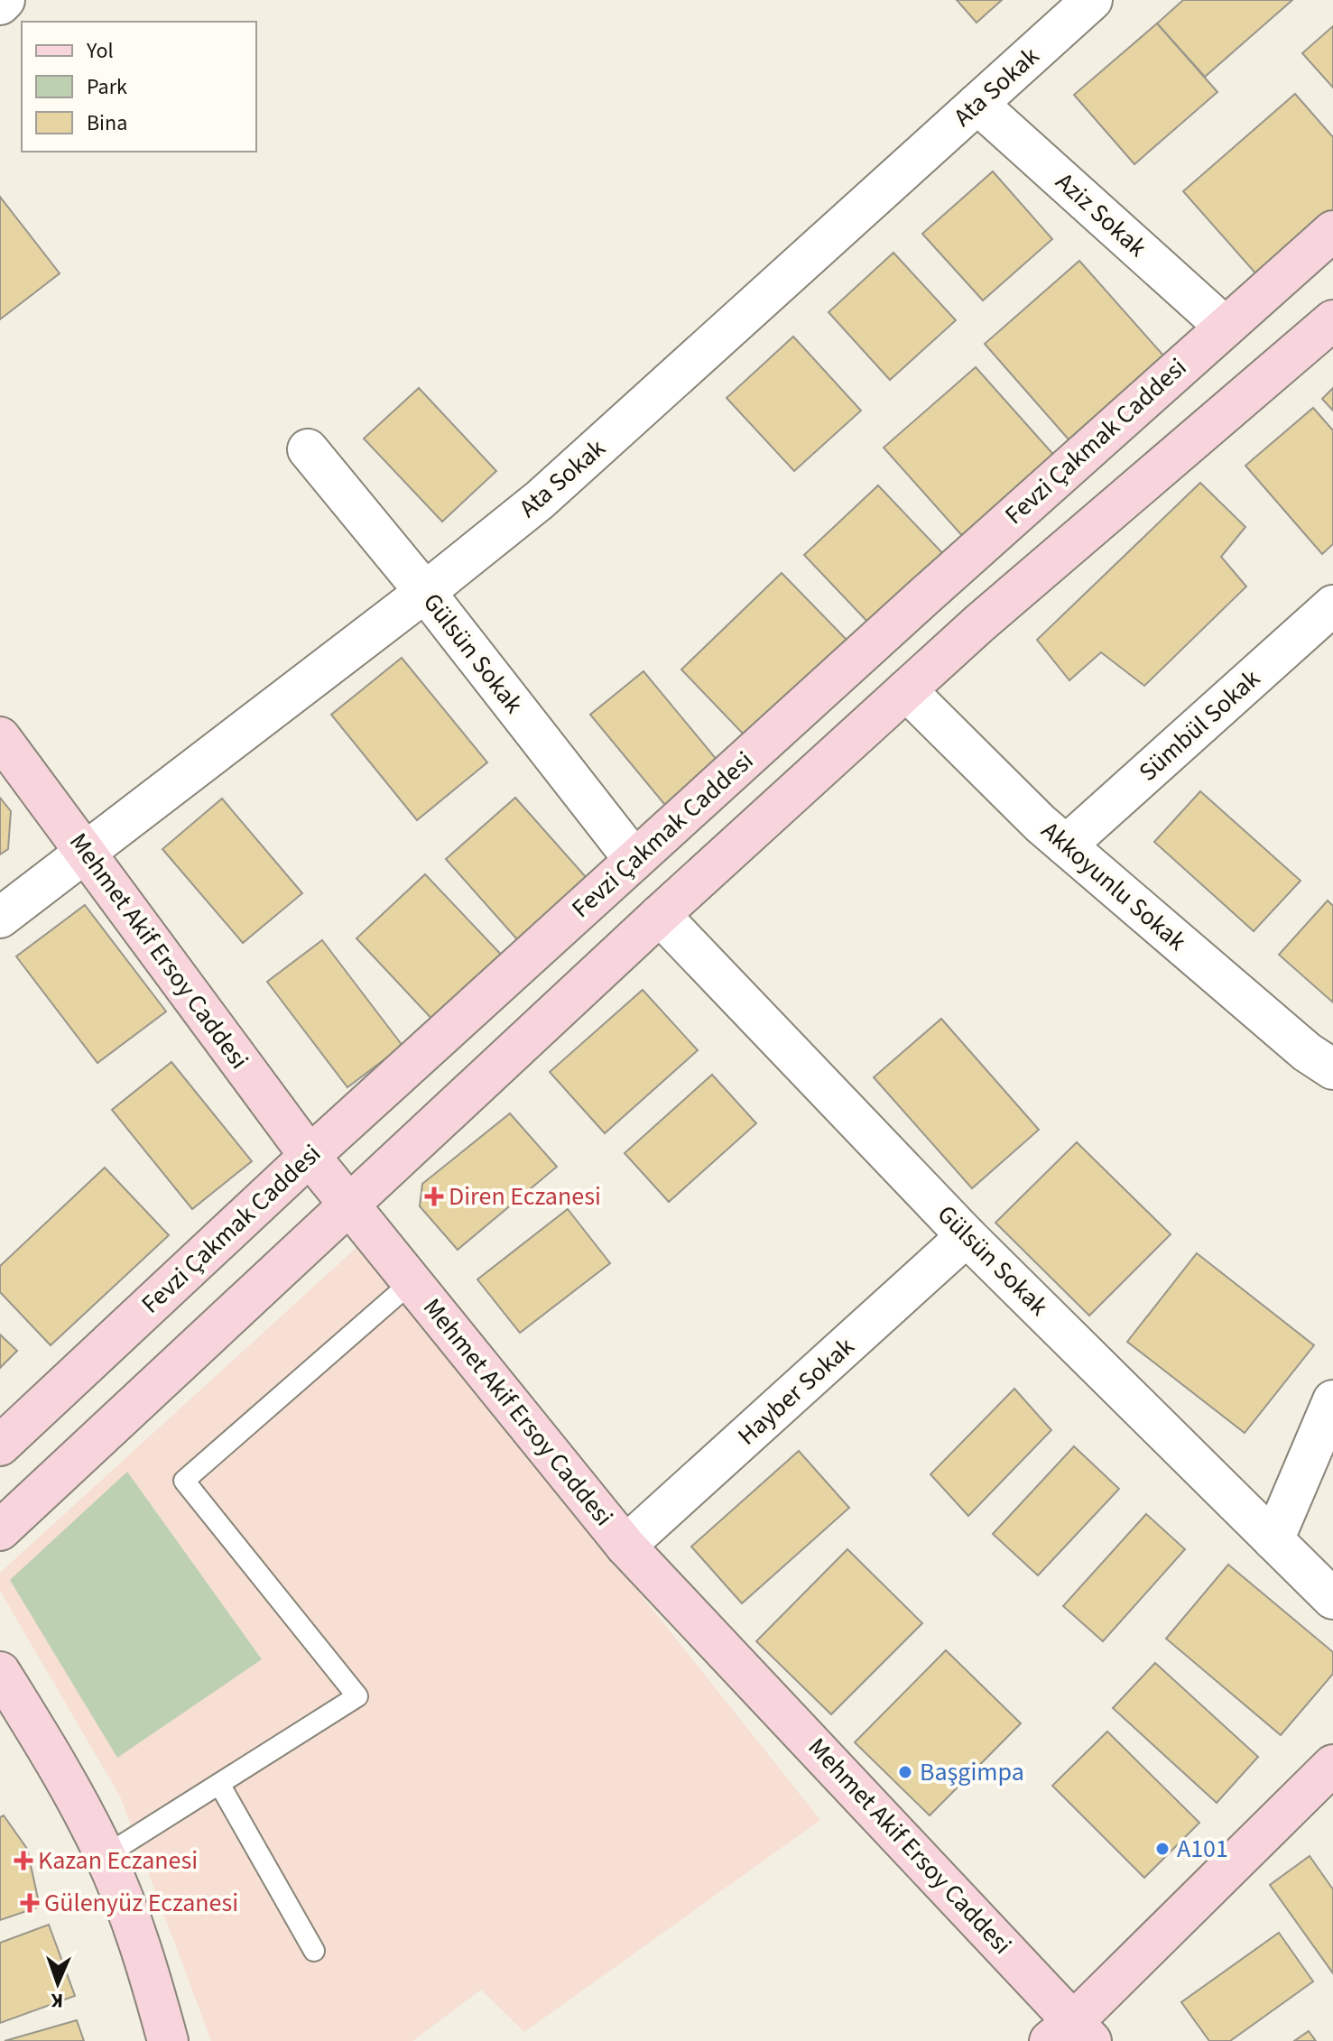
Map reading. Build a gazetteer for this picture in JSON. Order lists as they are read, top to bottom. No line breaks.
{"streets":{"main road":["Fevzi Çakmak Caddesi","Mehmet Akif Ersoy Caddesi"],"street":["Ata Sokak","Aziz Sokak","Gülsün Sokak","Sümbül Sokak","Akkoyunlu Sokak","Hayber Sokak"]},"crossings":[["Ata Sokak","Aziz Sokak"],["Ata Sokak","Gülsün Sokak"],["Ata Sokak","Mehmet Akif Ersoy Caddesi"],["Aziz Sokak","Fevzi Çakmak Caddesi"],["Fevzi Çakmak Caddesi","Gülsün Sokak"],["Fevzi Çakmak Caddesi","Mehmet Akif Ersoy Caddesi"],["Gülsün Sokak","Hayber Sokak"],["Sümbül Sokak","Akkoyunlu Sokak"],["Mehmet Akif Ersoy Caddesi","Hayber Sokak"]],"places":{"health":["Diren Eczanesi","Kazan Eczanesi","Gülenyüz Eczanesi"],"other":["Başgimpa","A101"]},"legend":["Yol","Park","Bina"],"north":"bottom"}
